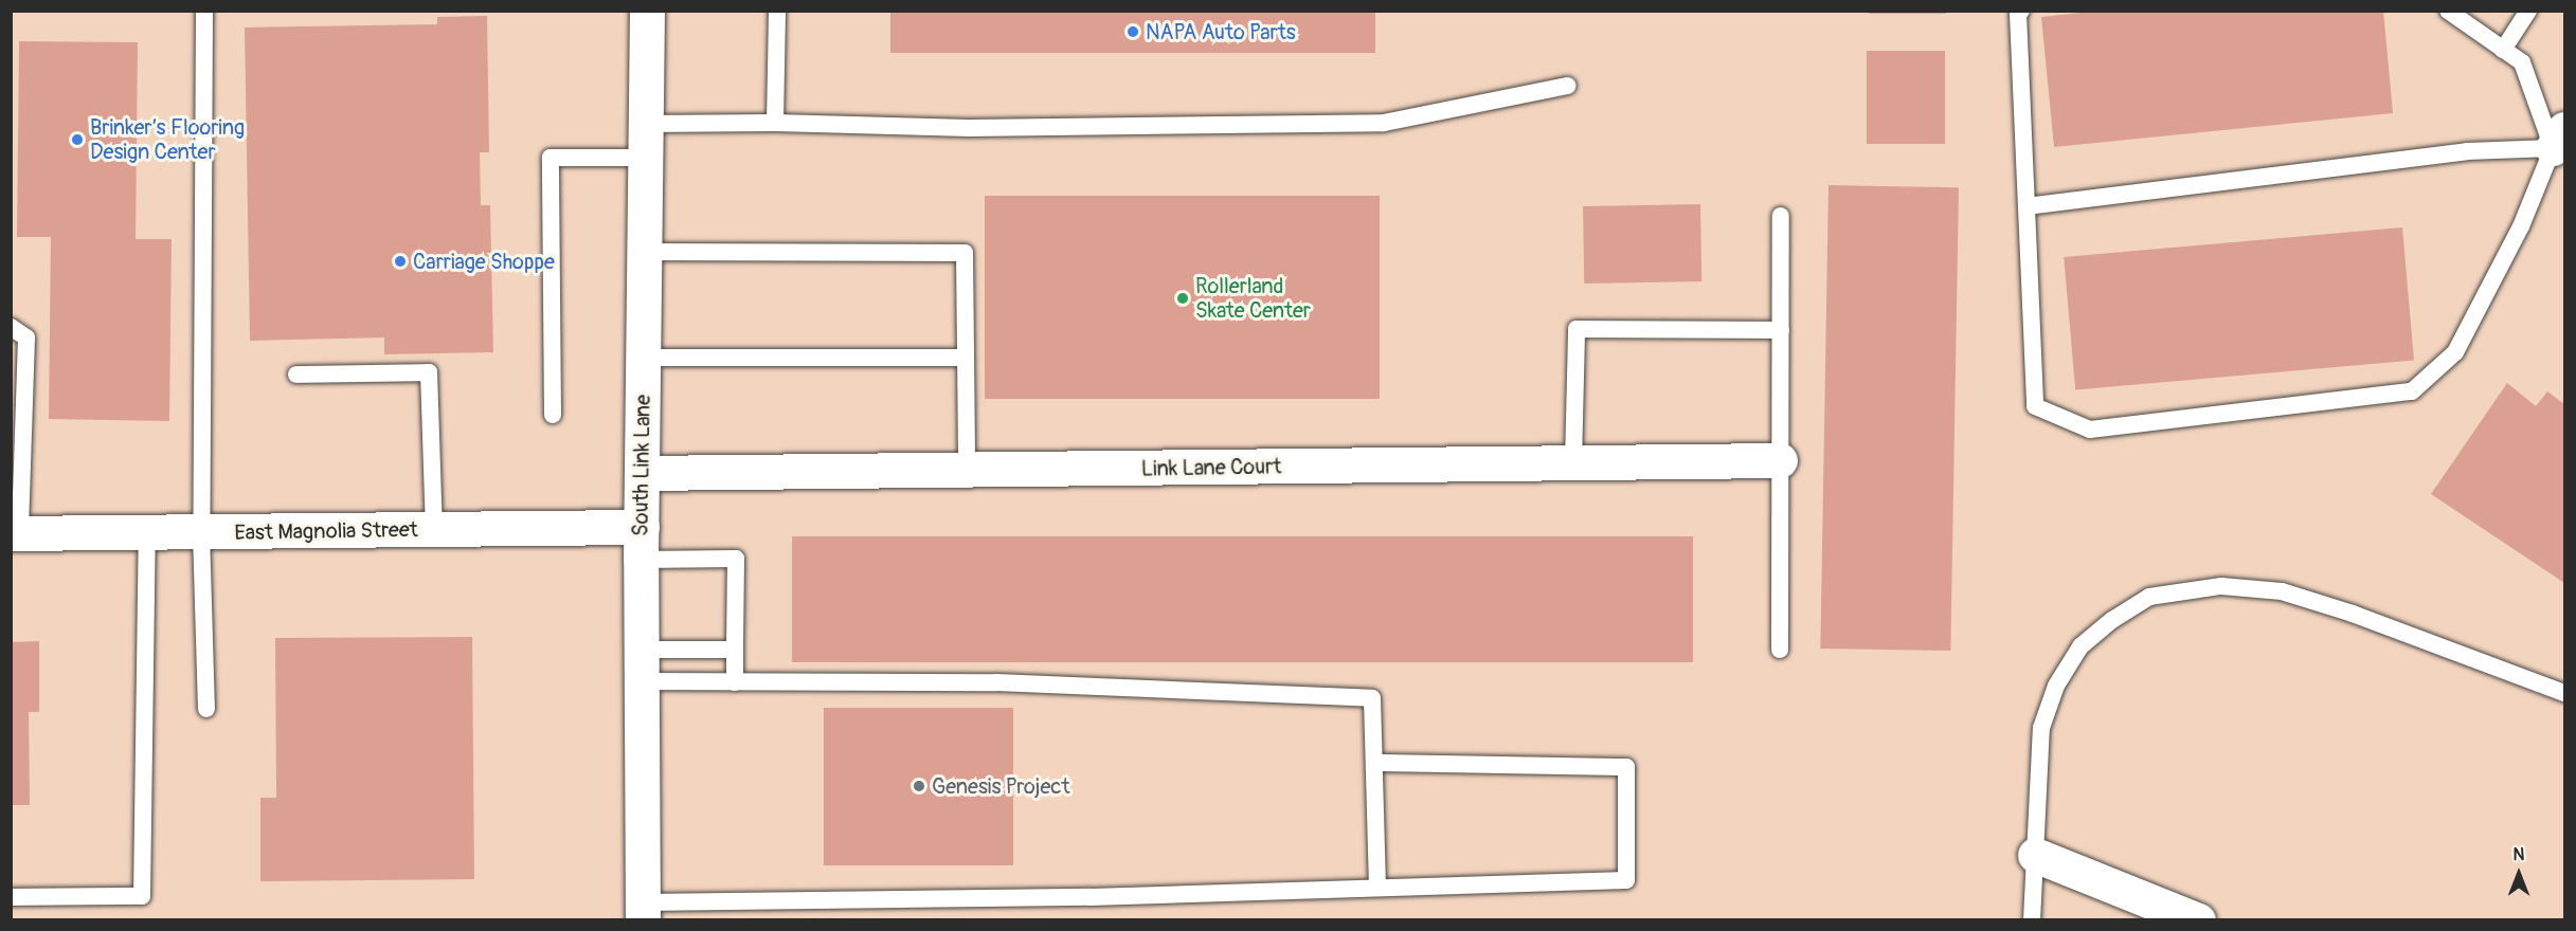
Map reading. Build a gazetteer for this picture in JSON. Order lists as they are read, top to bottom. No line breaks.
{"streets":{"street":["South Link Lane","Link Lane Court","East Magnolia Street"]},"crossings":[["South Link Lane","Link Lane Court"],["South Link Lane","East Magnolia Street"]],"places":["NAPA Auto Parts","Brinker’s Flooring Design Center","Carriage Shoppe","Rollerland Skate Center","Genesis Project"],"north":"top"}
